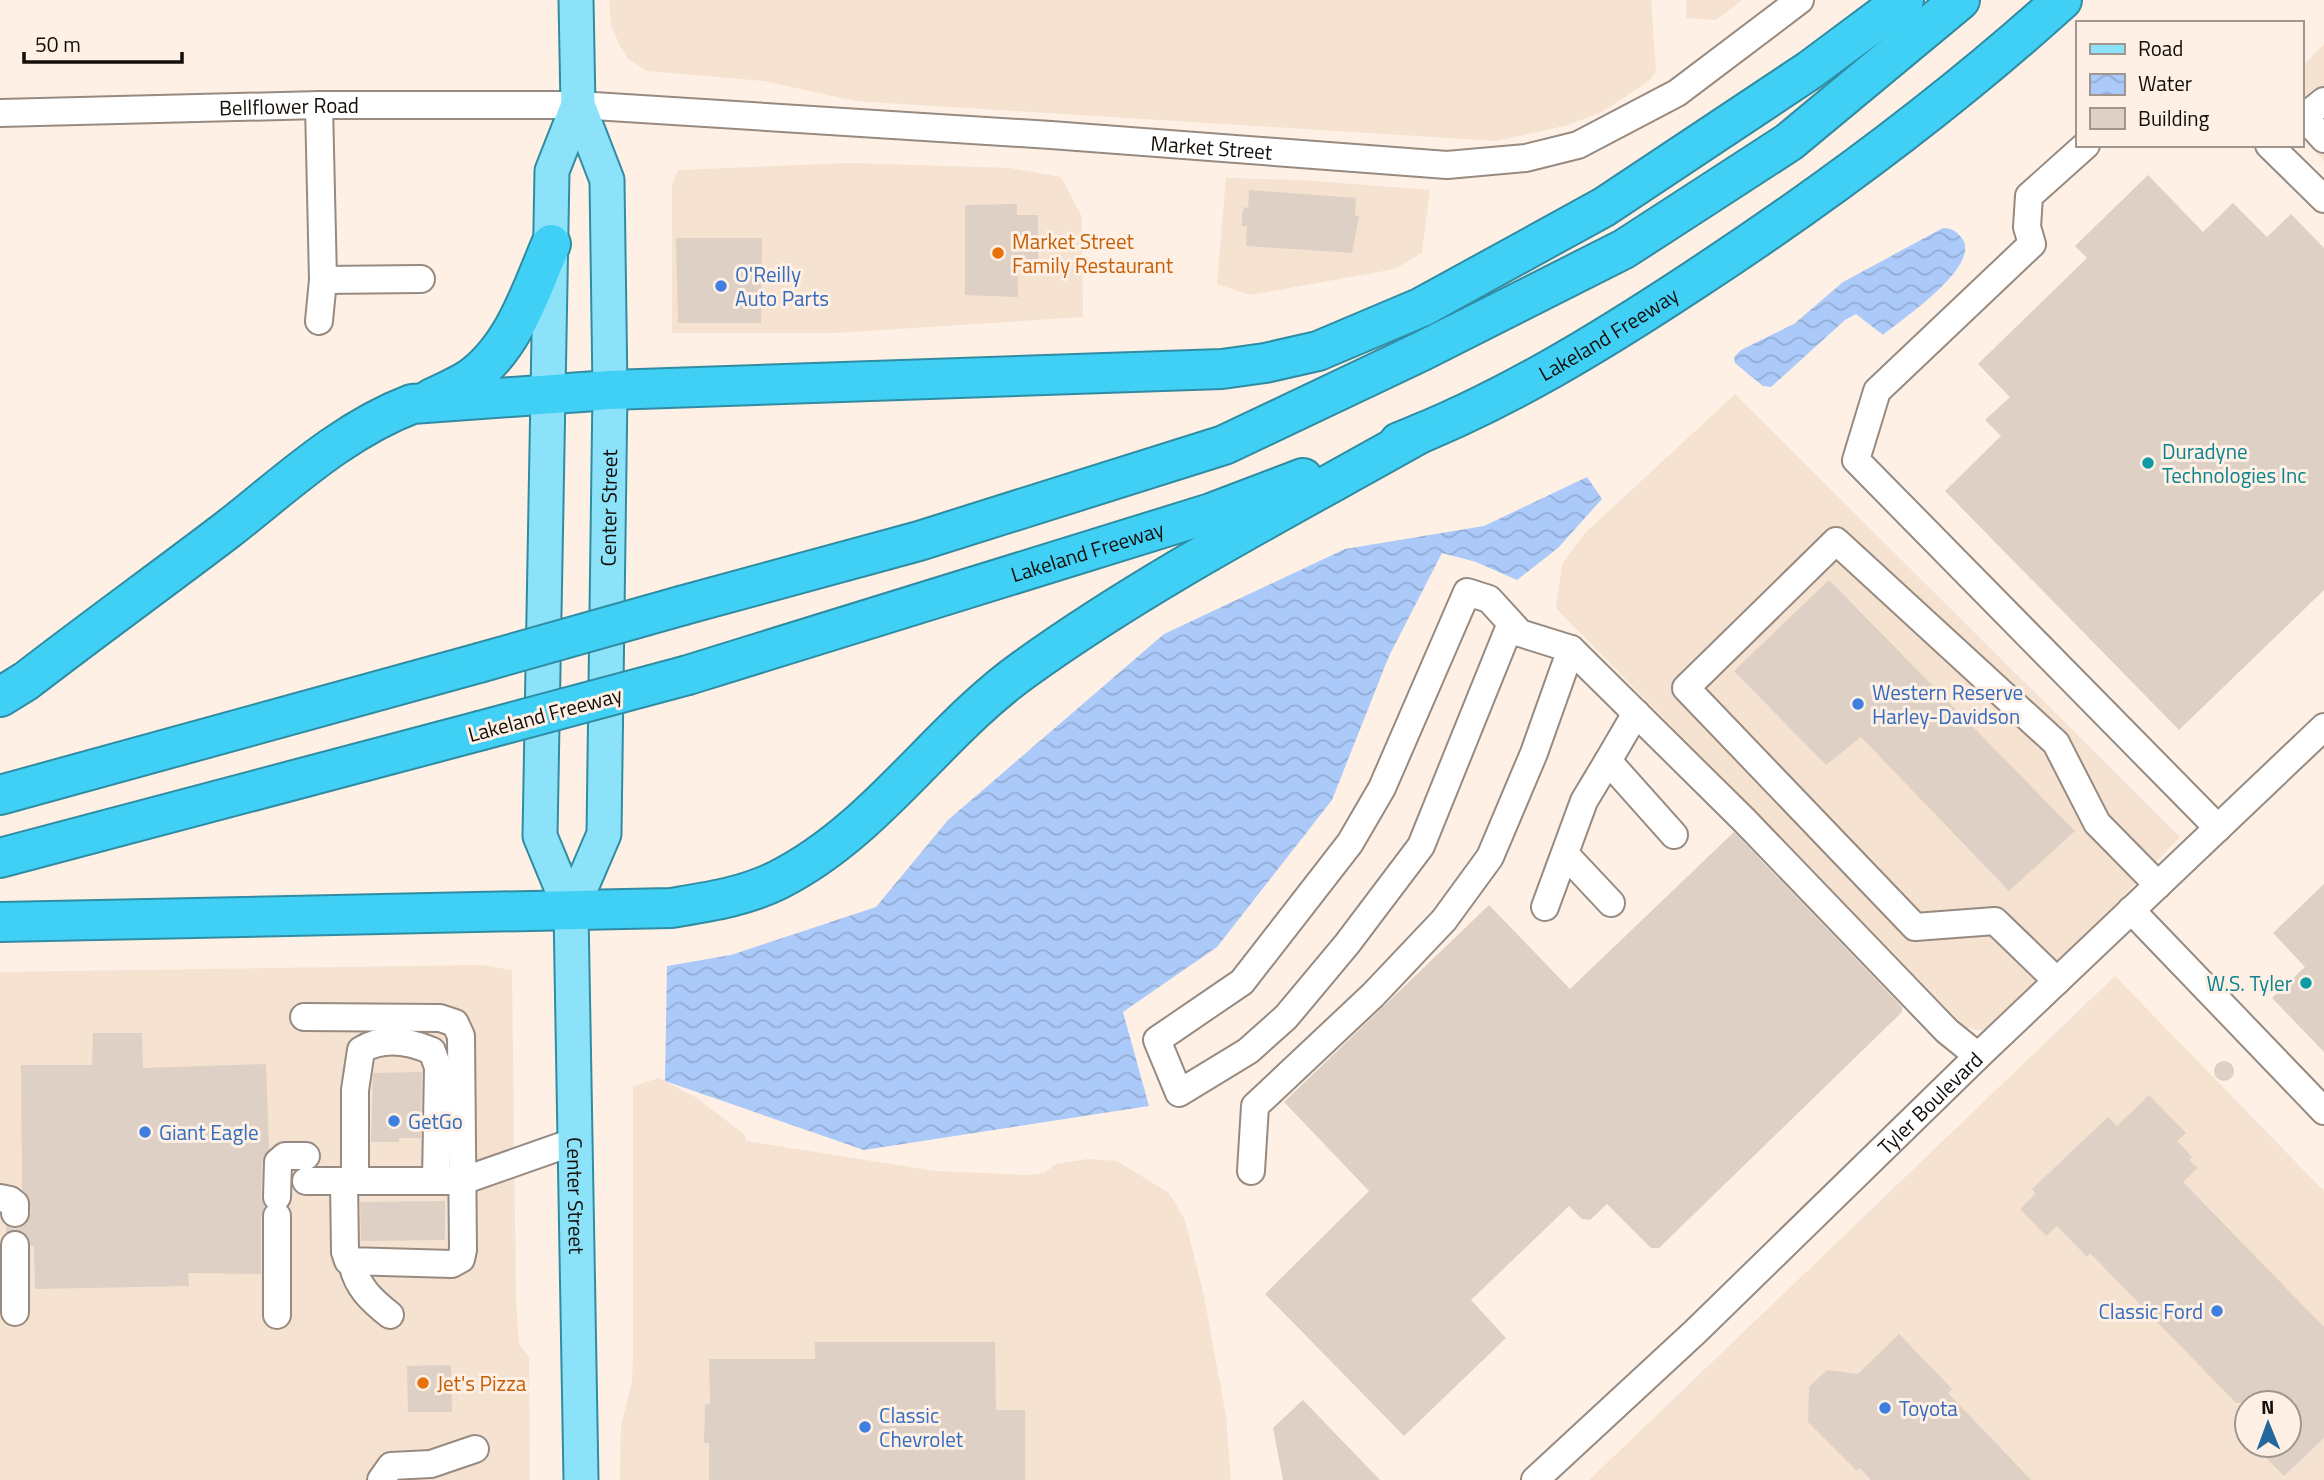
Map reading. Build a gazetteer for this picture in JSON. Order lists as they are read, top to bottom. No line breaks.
{"streets":{"highway":["Lakeland Freeway"],"main road":["Center Street"],"street":["Bellflower Road","Market Street","Tyler Boulevard"]},"crossings":[["Bellflower Road","Market Street"],["Bellflower Road","Center Street"],["Market Street","Center Street"]],"places":["Market Street Family Restaurant","O'Reilly Auto Parts","Duradyne Technologies Inc","Western Reserve Harley-Davidson","W.S. Tyler","GetGo","Giant Eagle","Classic Ford","Jet's Pizza","Toyota","Classic Chevrolet"],"legend":["Road","Water","Building"],"scale_bar":"50 m","north":"top"}
